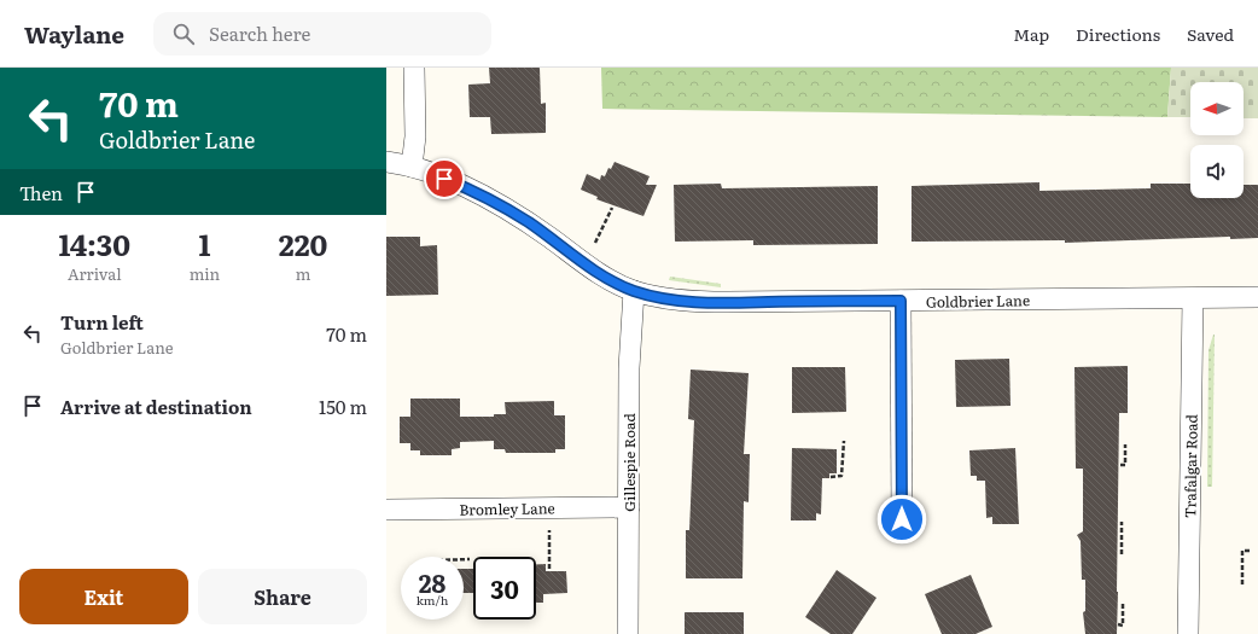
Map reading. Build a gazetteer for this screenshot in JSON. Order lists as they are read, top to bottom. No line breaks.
{"streets":{"street":["Goldbrier Lane","Gillespie Road","Trafalgar Road","Bromley Lane"]},"crossings":[["Goldbrier Lane","Gillespie Road"],["Goldbrier Lane","Trafalgar Road"],["Gillespie Road","Bromley Lane"]],"north":"left","page":{"header":"Waylane","search":"Search here","nav":["Map","Directions","Saved"],"turn":["70 m","Goldbrier Lane"],"then":"Then","eta":["14:30","Arrival","1","min","220","m"],"list":[{"name":"Turn left","note":"Goldbrier Lane","value":"70 m"},{"name":"Arrive at destination","value":"150 m"}],"speed":"28 km/h","limit":"30","buttons":["Exit","Share"]}}
